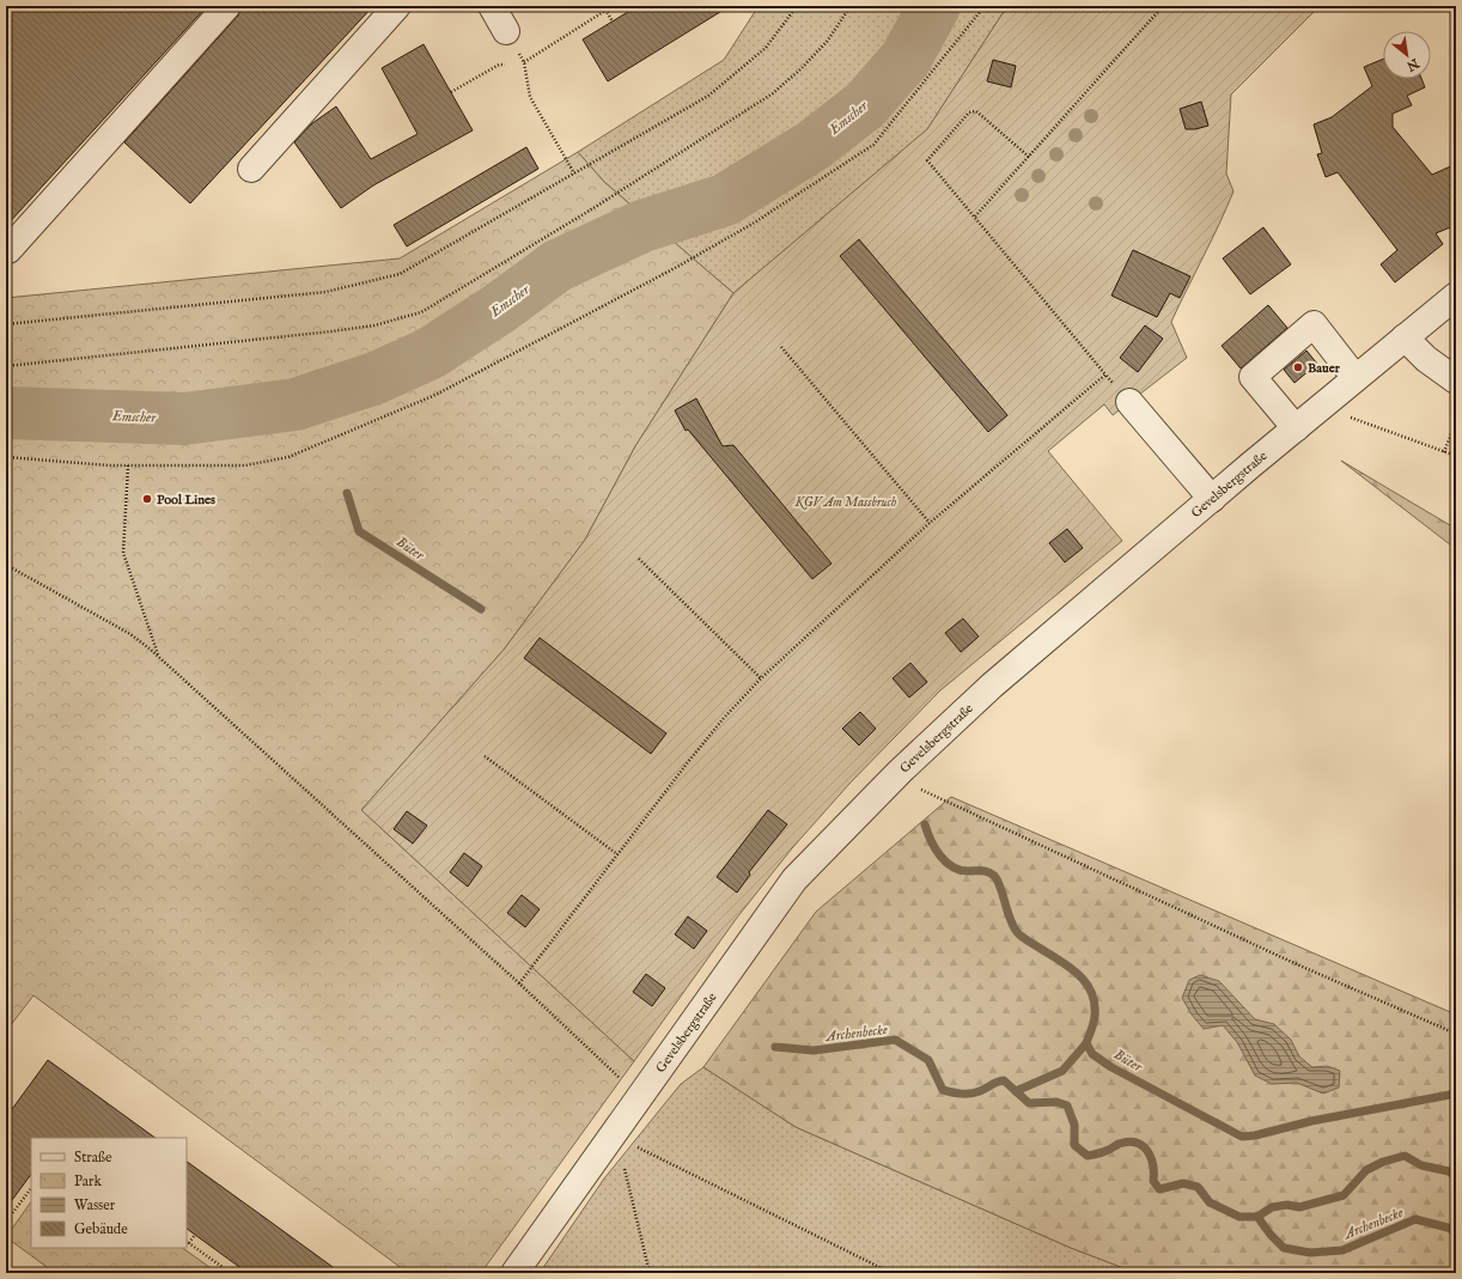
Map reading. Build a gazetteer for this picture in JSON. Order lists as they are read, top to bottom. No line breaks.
{"streets":{"street":["Gevelsbergstraße"]},"water":["Emscher","Büter","Archenbecke"],"parks":["KGV Am Massbruch"],"places":["Bauer","Pool Lines"],"legend":["Straße","Park","Wasser","Gebäude"],"north":"bottom right"}
